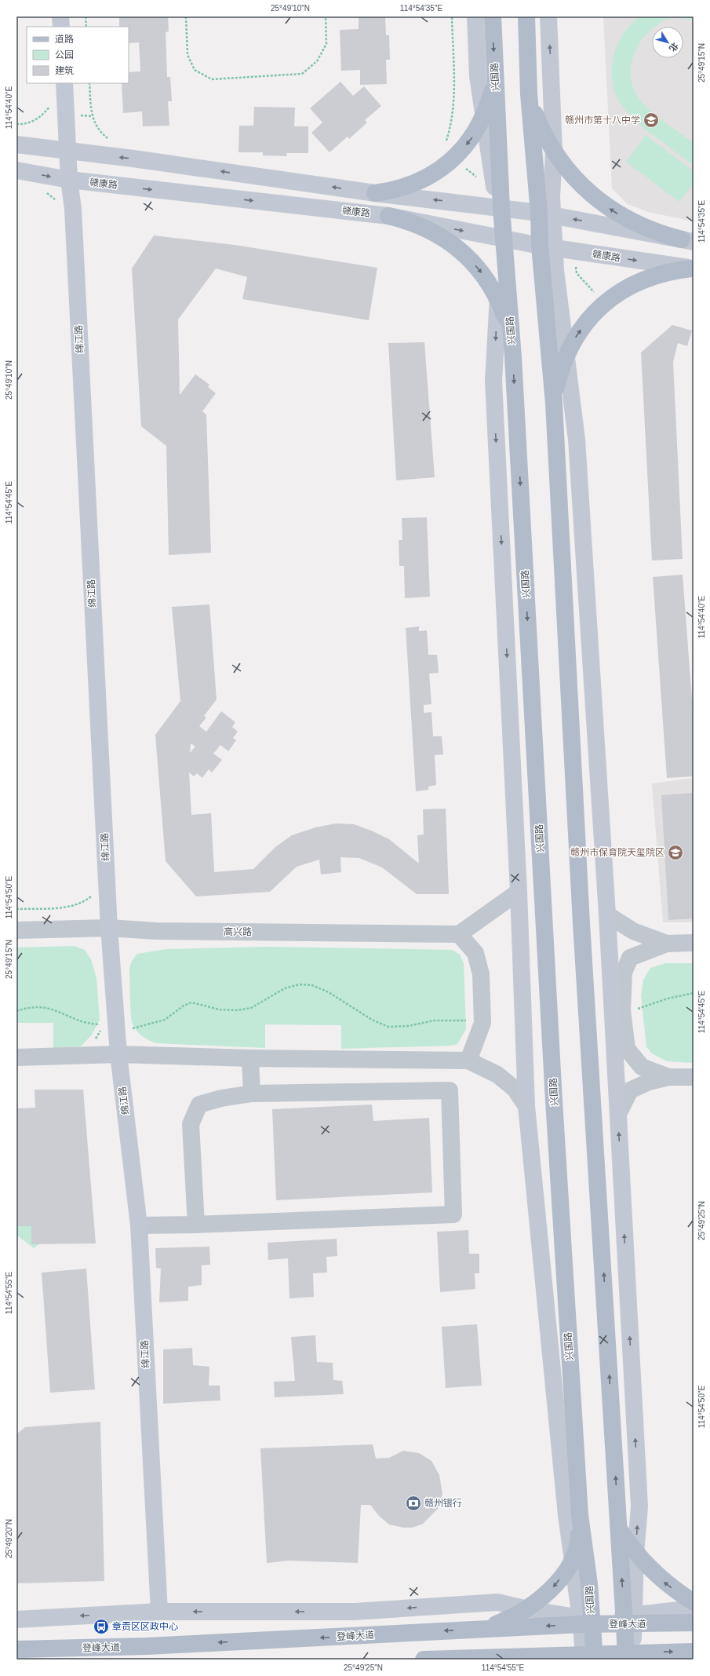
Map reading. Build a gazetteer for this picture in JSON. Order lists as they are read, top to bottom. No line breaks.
{"streets":{"main road":["兴国路","登峰大道"],"street":["赣康路","绵江路","高兴路"]},"crossings":[["兴国路","赣康路"],["兴国路","登峰大道"],["赣康路","绵江路"],["绵江路","高兴路"]],"places":{"school or university":["赣州市第十八中学","赣州市保育院天玺院区"],"bank":["赣州银行"],"bus stop":["章贡区区政中心"]},"legend":["道路","公园","建筑"],"north":"bottom right","coordinates":["25°49'10\"N","114°54'35\"E","25°49'15\"N","114°54'40\"E","114°54'45\"E","114°54'50\"E","25°49'25\"N","114°54'55\"E","25°49'20\"N"]}
